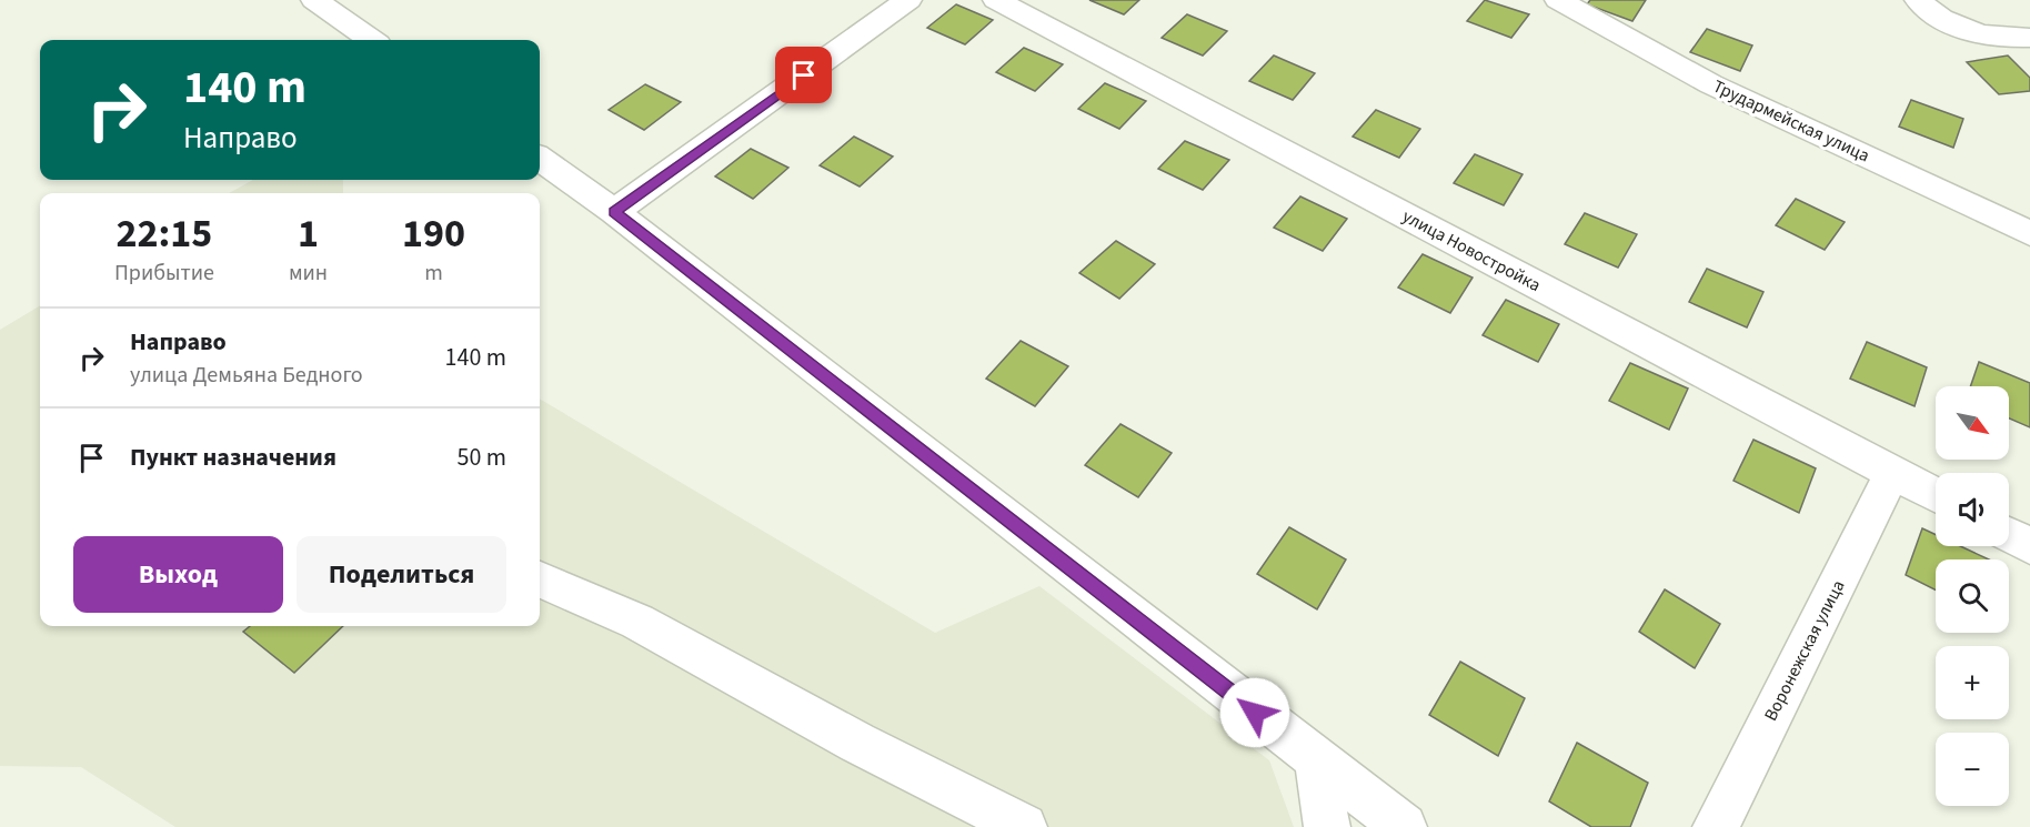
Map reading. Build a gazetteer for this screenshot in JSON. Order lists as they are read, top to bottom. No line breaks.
{"streets":{"street":["Трудармейская улица","улица Новостройка","Воронежская улица"]},"crossings":[["улица Новостройка","Воронежская улица"]],"north":"bottom right","page":{"turn":["140 m","Направо"],"eta":["22:15","Прибытие","1","мин","190","m"],"list":[{"name":"Направо","note":"улица Демьяна Бедного","value":"140 m"},{"name":"Пункт назначения","value":"50 m"}],"map_buttons":["+","−"],"buttons":["Выход","Поделиться"]}}
